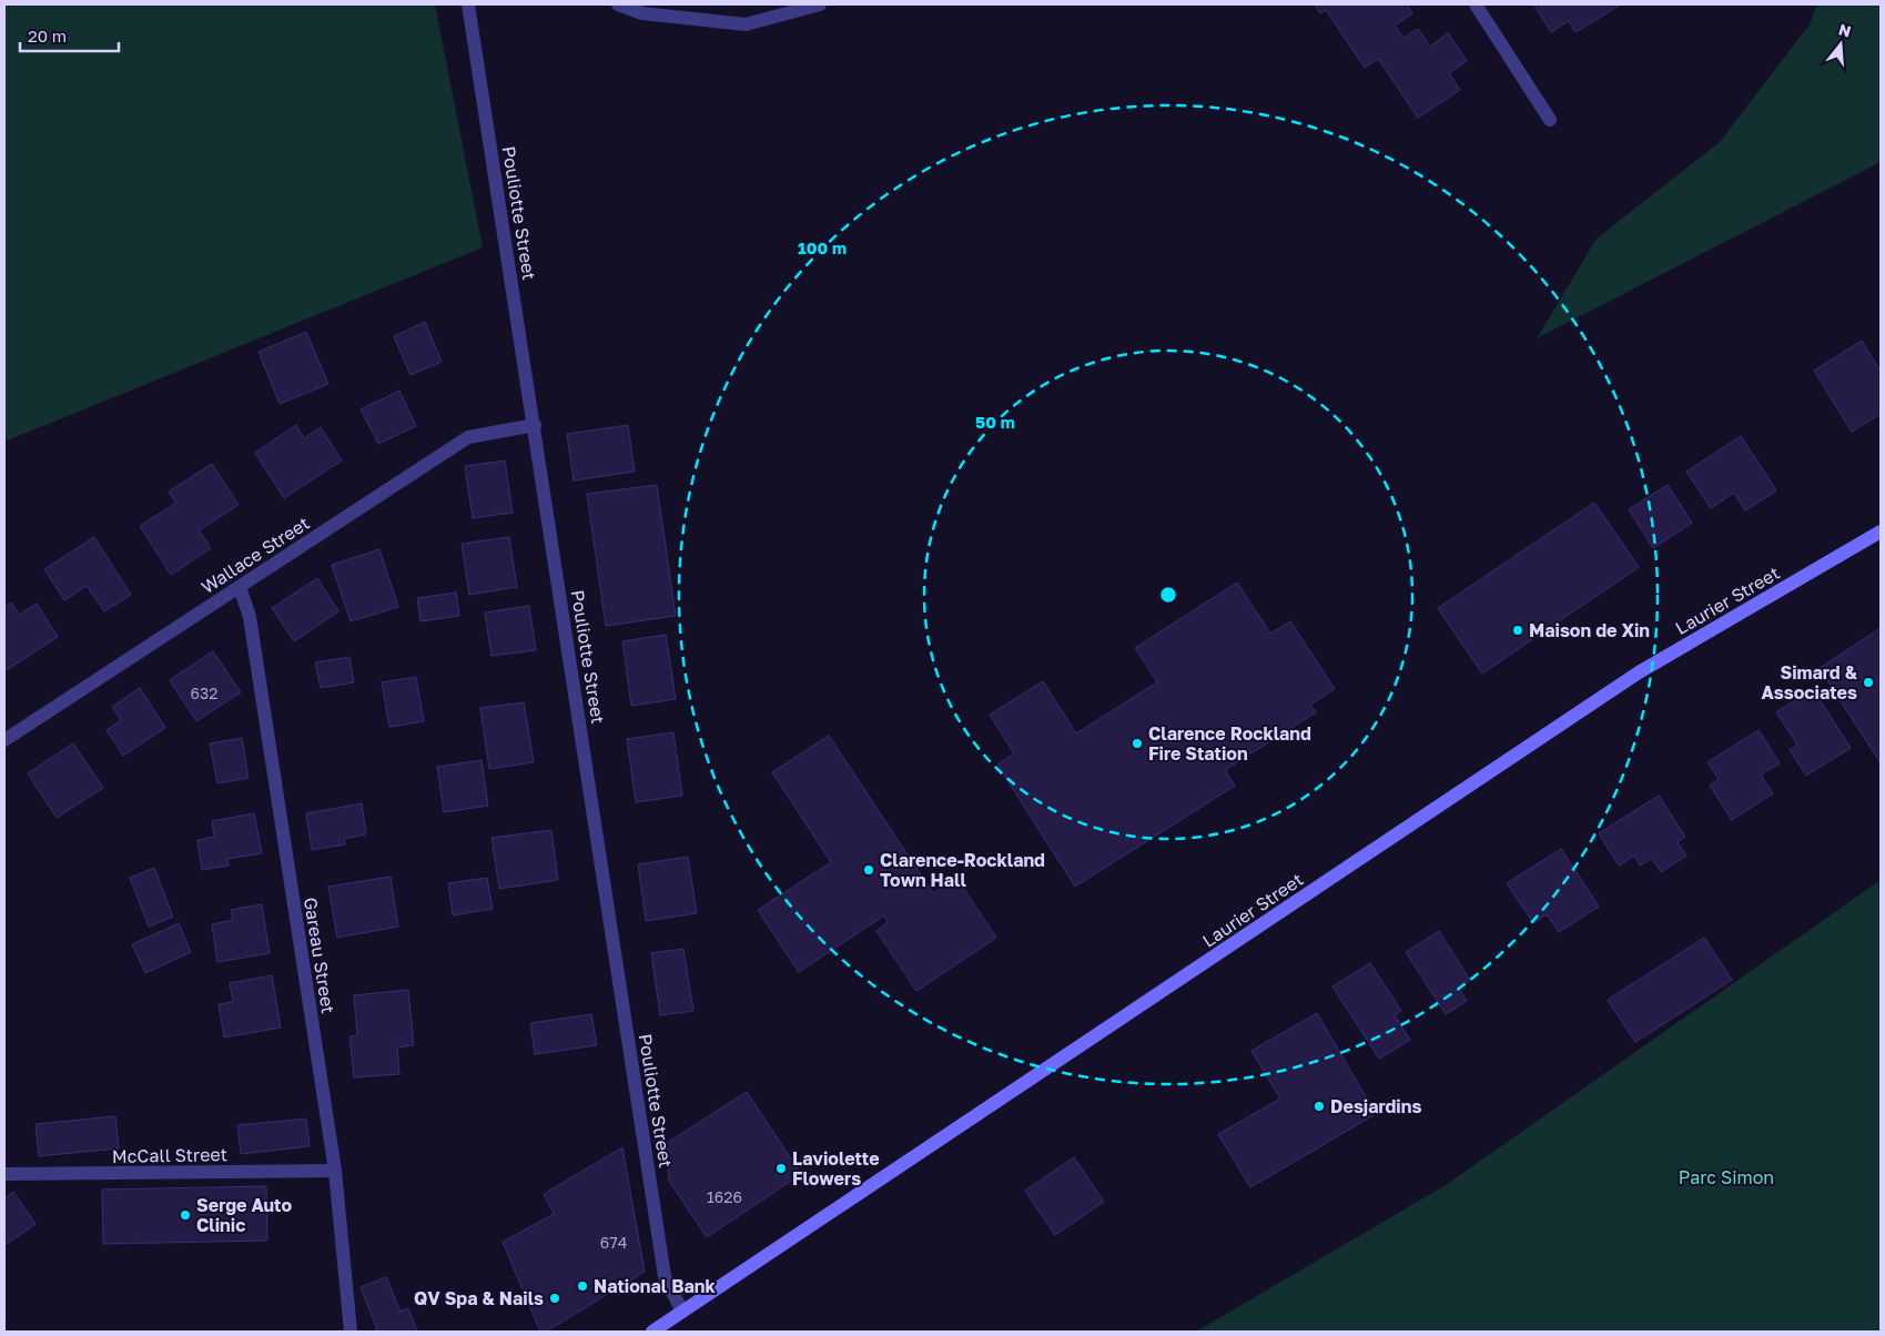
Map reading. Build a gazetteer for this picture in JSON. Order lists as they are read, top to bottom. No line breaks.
{"streets":{"main road":["Laurier Street"],"street":["Pouliotte Street","Wallace Street","Gareau Street","McCall Street"]},"crossings":[["Pouliotte Street","Wallace Street"],["Pouliotte Street","Laurier Street"],["Wallace Street","Gareau Street"],["Gareau Street","McCall Street"]],"parks":["Parc Simon"],"places":["Maison de Xin","Simard & Associates","Clarence Rockland Fire Station","Clarence-Rockland Town Hall","Desjardins","Laviolette Flowers","Serge Auto Clinic","National Bank","QV Spa & Nails"],"house_numbers":["632","1626","674"],"scale_bar":"20 m","north":"top","rings":["100 m","50 m"]}
